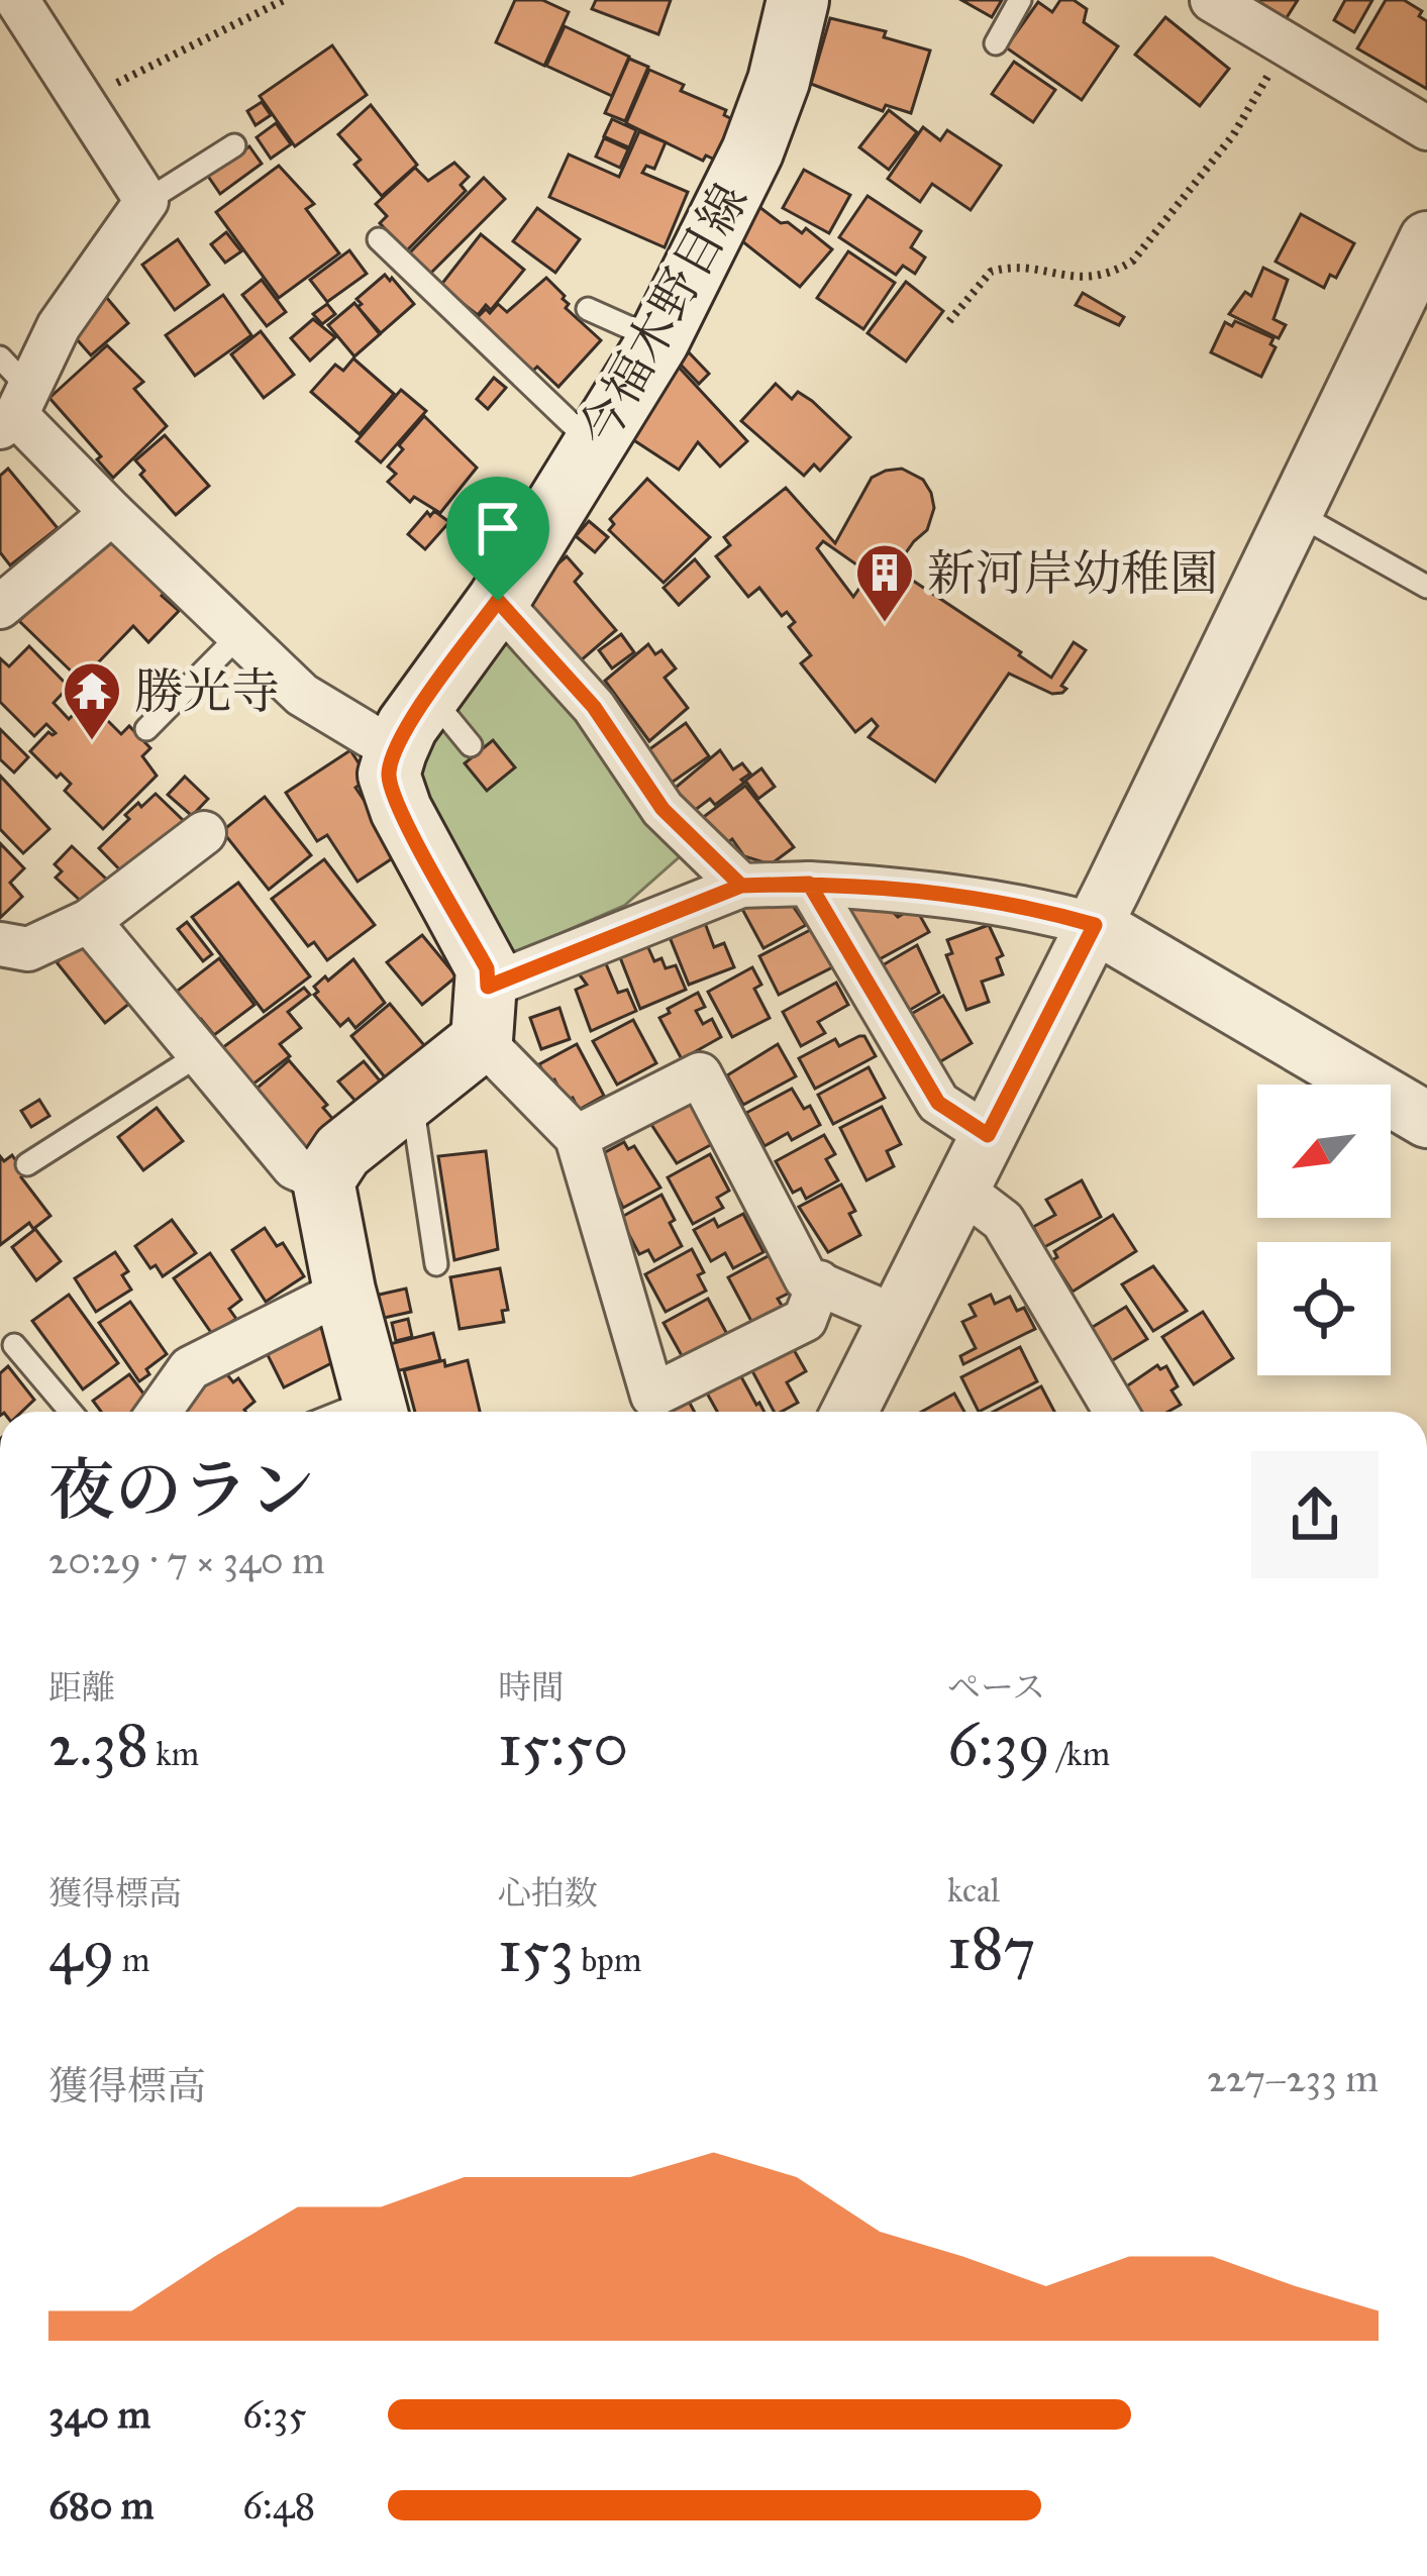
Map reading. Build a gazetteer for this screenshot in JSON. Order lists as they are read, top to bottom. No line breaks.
{"streets":{"main road":["今福木野目線"]},"places":{"building":["新河岸幼稚園"],"temple":["勝光寺"]},"north":"bottom left","page":{"heading":["夜のラン","20:29 · 7 × 340 m"],"stats":[["距離","2.38 km"],["時間","15:50"],["ペース","6:39 /km"],["獲得標高","49 m"],["心拍数","153 bpm"],["kcal","187"]],"chart":["獲得標高","227–233 m"],"list":[{"name":"340 m","note":"6:35"},{"name":"680 m","note":"6:48"}]}}
